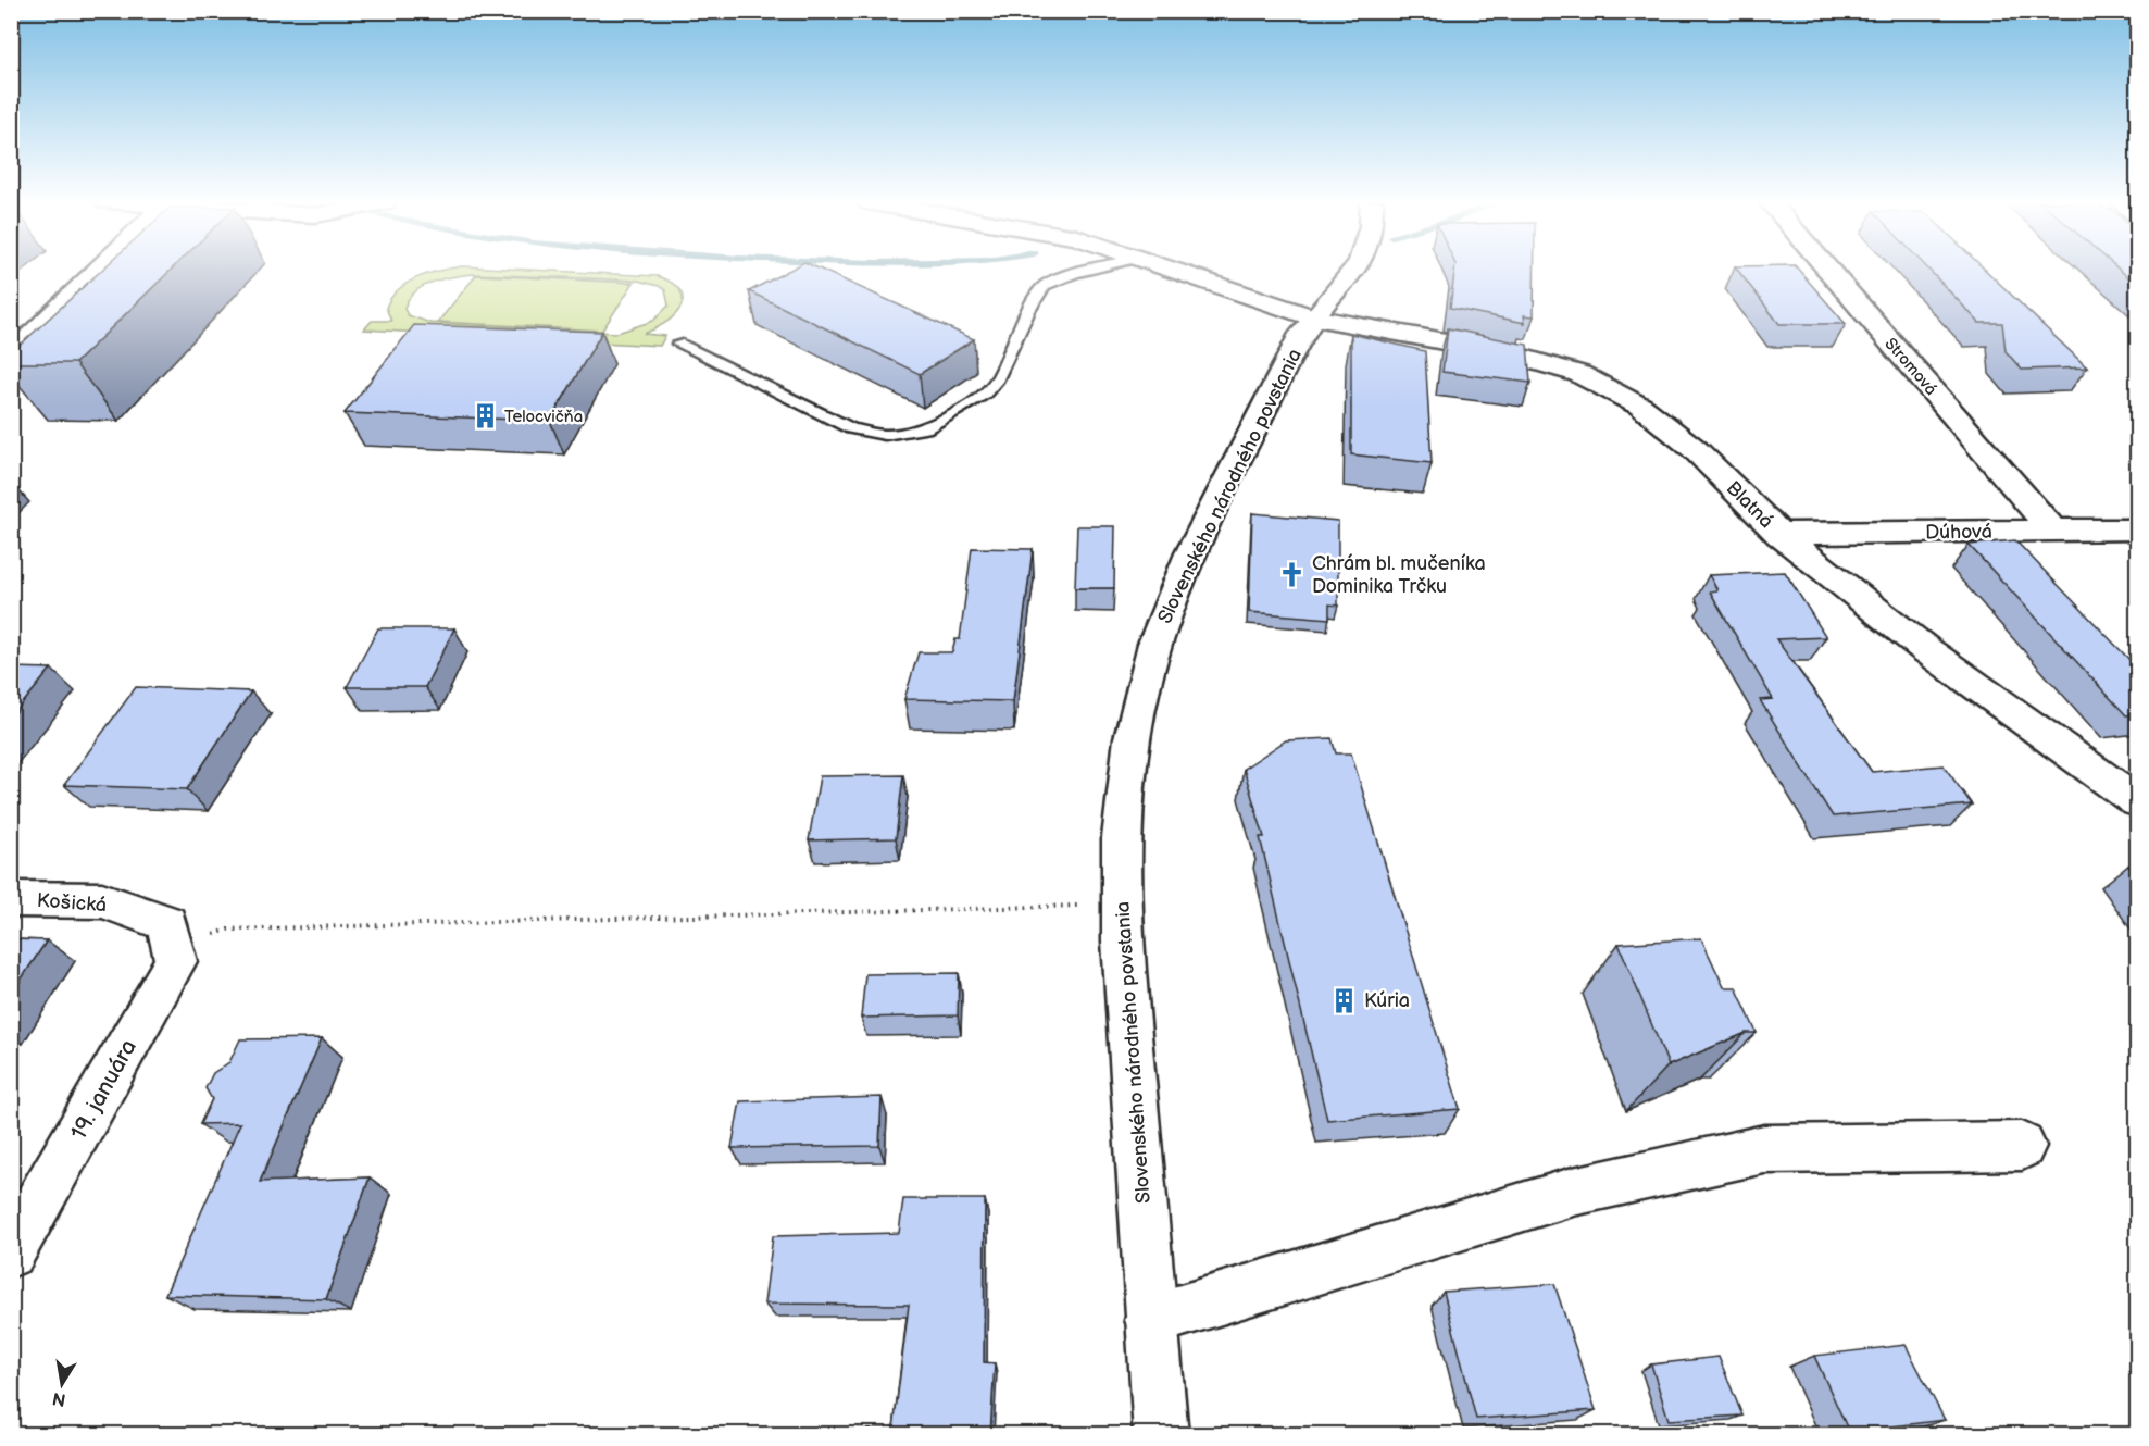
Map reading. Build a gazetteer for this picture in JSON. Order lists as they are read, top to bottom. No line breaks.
{"streets":{"street":["Stromová","Slovenského národného povstania","Blatná","Dúhová","Košická","19. januára"]},"crossings":[["Stromová","Dúhová"],["Slovenského národného povstania","Blatná"],["Blatná","Dúhová"],["Košická","19. januára"]],"places":{"building":["Telocvičňa","Kúria"],"church":["Chrám bl. mučeníka Dominika Trčku"]},"north":"bottom"}
